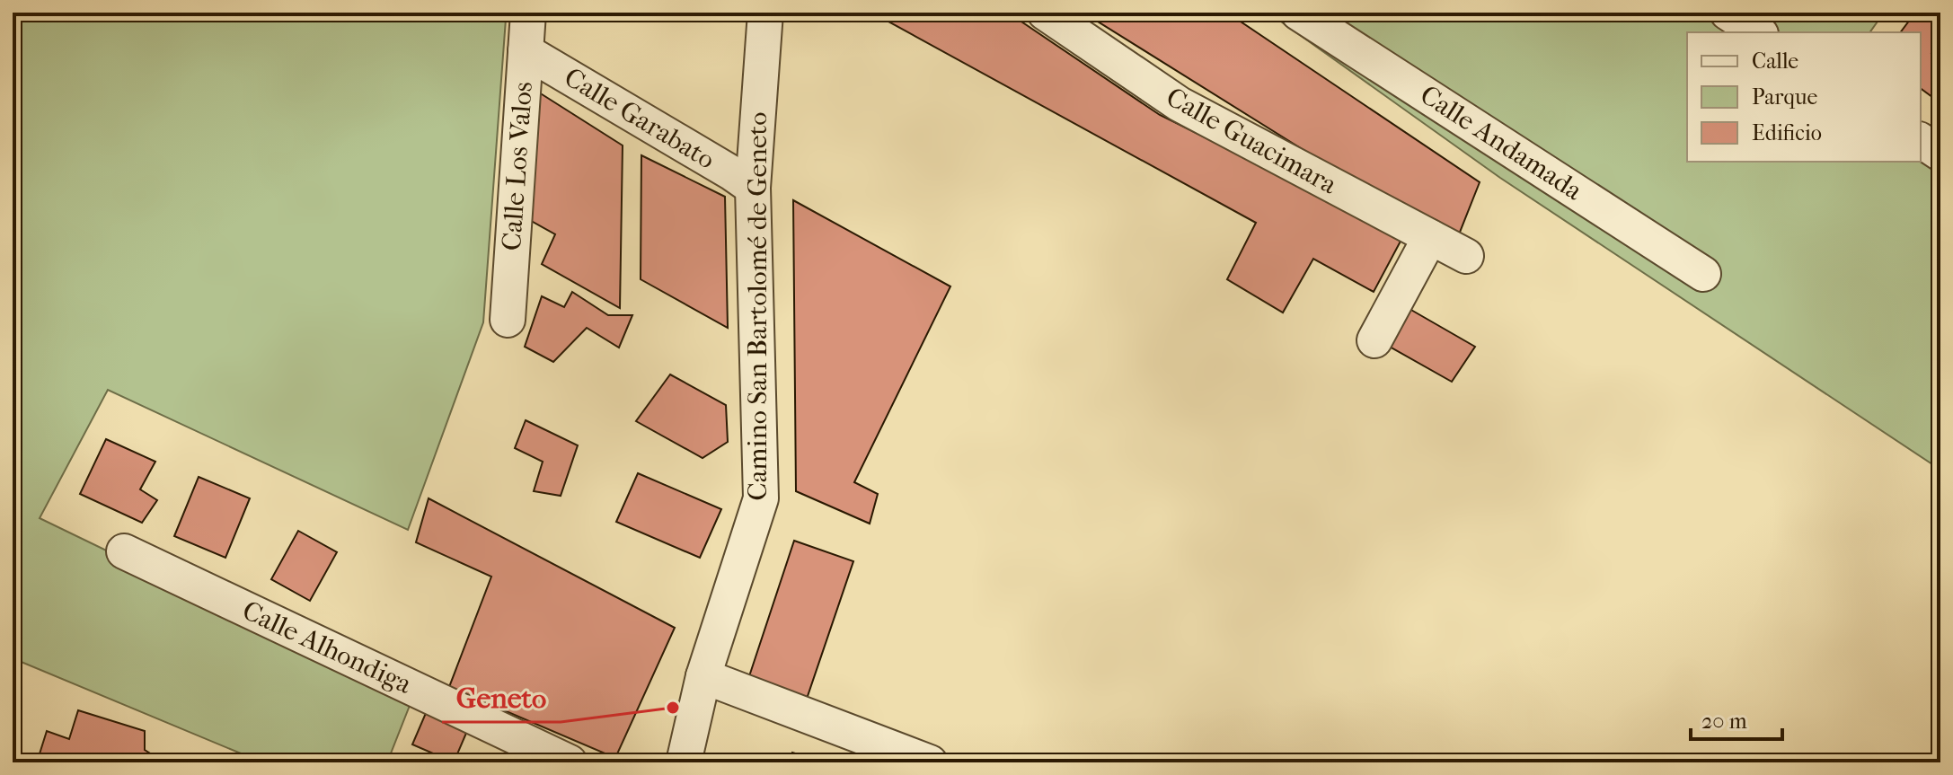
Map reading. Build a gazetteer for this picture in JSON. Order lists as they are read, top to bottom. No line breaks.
{"streets":{"street":["Calle Garabato","Calle Guacimara","Calle Andamada","Calle Los Valos","Camino San Bartolomé de Geneto","Calle Alhondiga"]},"crossings":[["Calle Garabato","Calle Los Valos"],["Calle Garabato","Camino San Bartolomé de Geneto"]],"places":["Geneto"],"legend":["Calle","Parque","Edificio"],"scale_bar":"20 m"}
